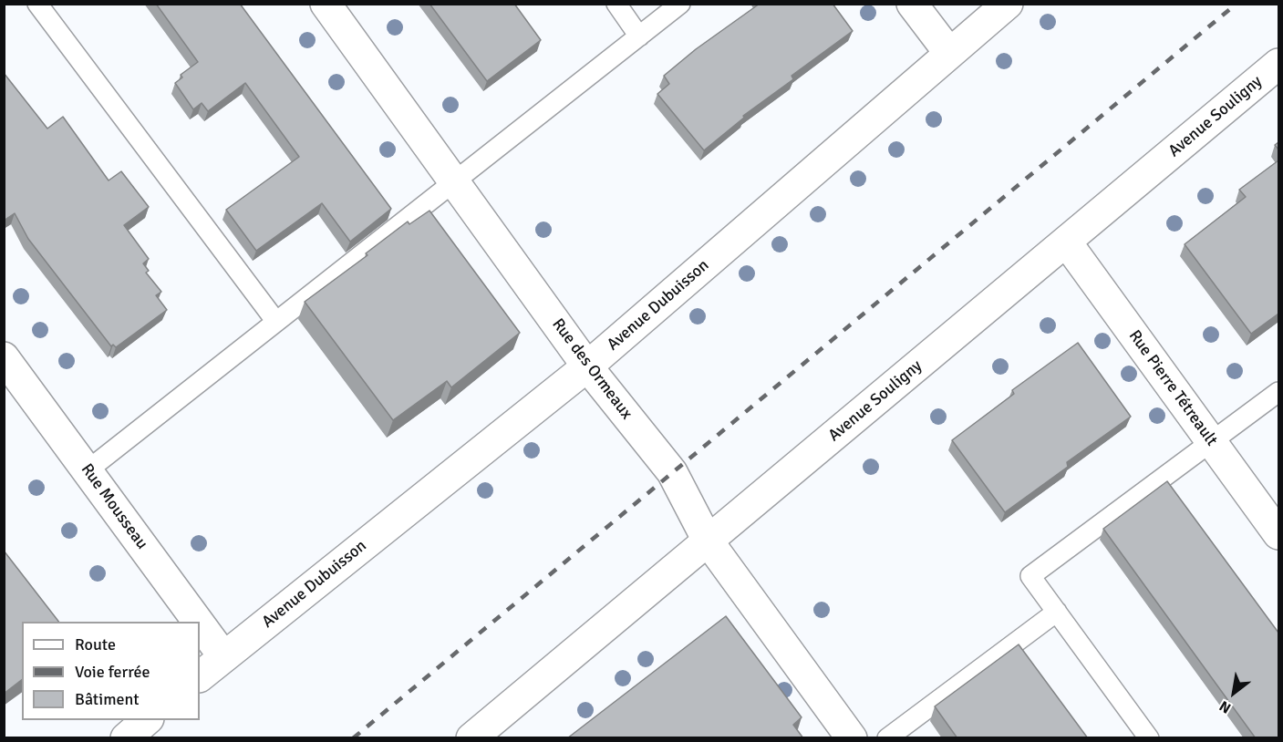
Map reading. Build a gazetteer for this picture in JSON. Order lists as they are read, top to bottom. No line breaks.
{"streets":{"street":["Avenue Souligny","Avenue Dubuisson","Rue des Ormeaux","Rue Pierre Tétreault","Rue Mousseau"]},"crossings":[["Avenue Souligny","Rue des Ormeaux"],["Avenue Souligny","Rue Pierre Tétreault"],["Avenue Dubuisson","Rue des Ormeaux"],["Avenue Dubuisson","Rue Mousseau"]],"legend":["Route","Voie ferrée","Bâtiment"],"north":"bottom left"}
